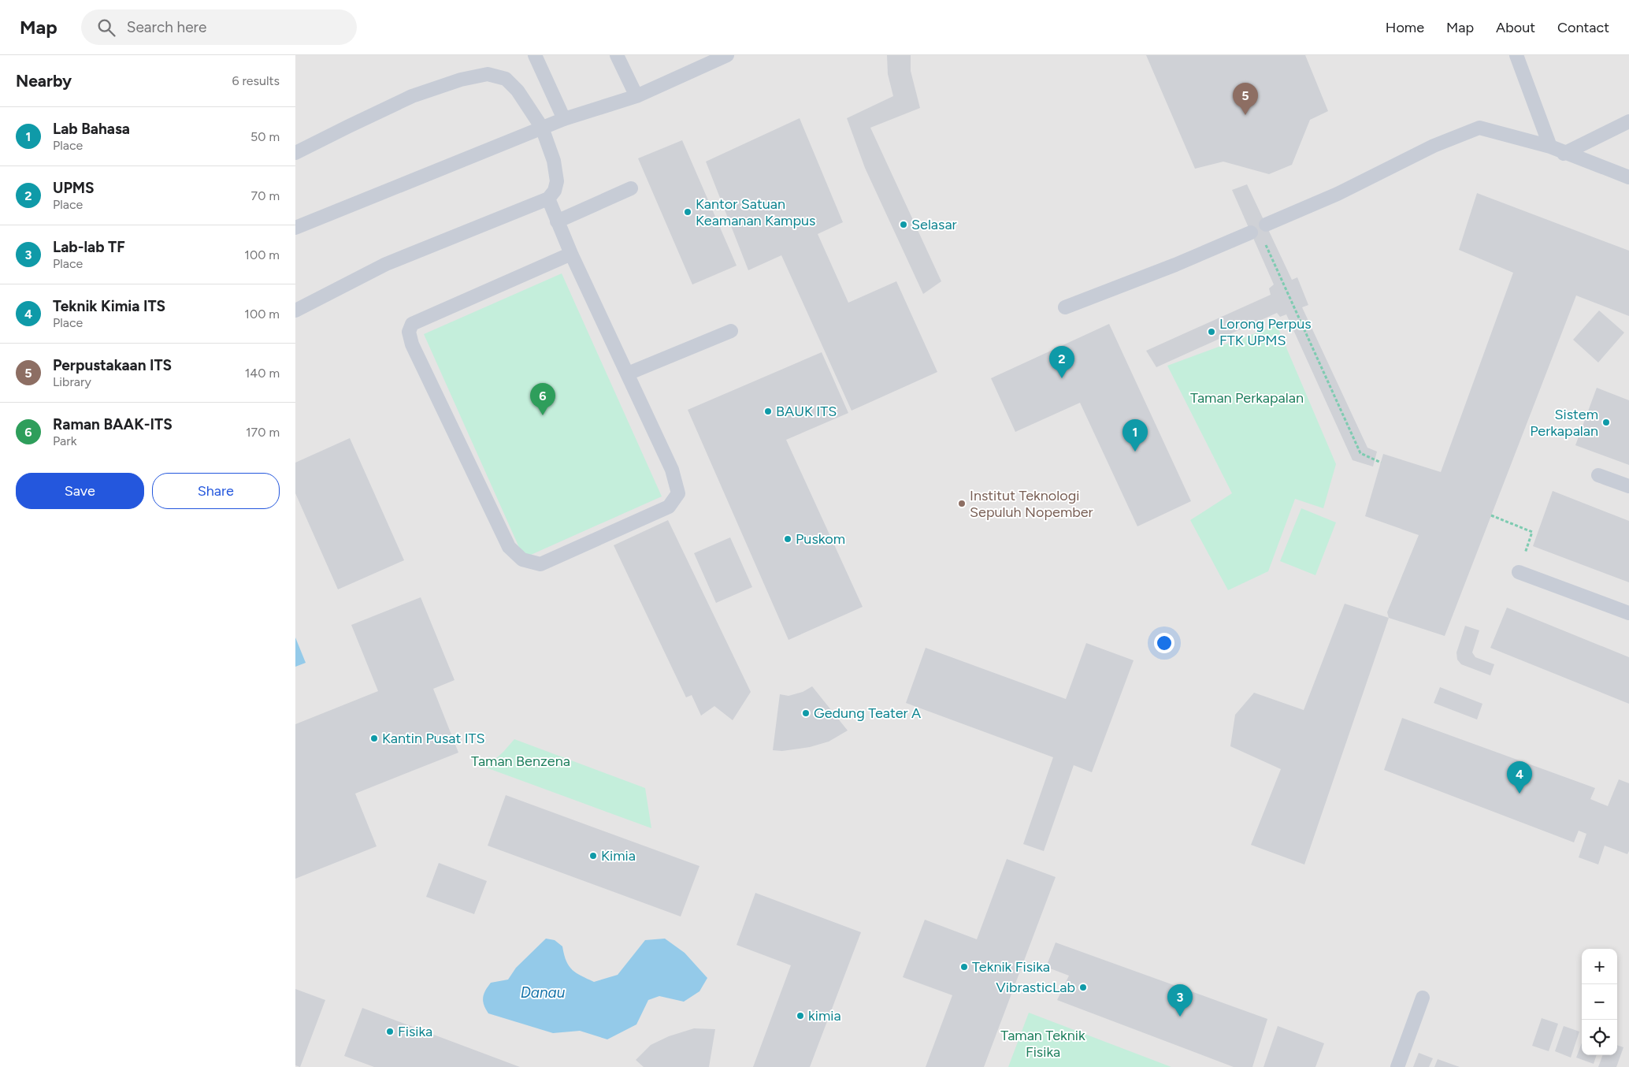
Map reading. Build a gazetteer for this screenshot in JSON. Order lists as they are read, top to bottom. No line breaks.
{"water":["Danau"],"parks":["Taman Perkapalan","Taman Benzena","Taman Teknik Fisika"],"places":["Kantor Satuan Keamanan Kampus","Selasar","Lorong Perpus FTK UPMS","BAUK ITS","Sistem Perkapalan","Institut Teknologi Sepuluh Nopember","Puskom","Gedung Teater A","Kantin Pusat ITS","Kimia","Teknik Fisika","VibrasticLab","kimia","Fisika"],"page":{"header":"Map","search":"Search here","nav":["Home","Map","About","Contact"],"heading":["Nearby","6 results"],"pins":["5","2","6","1","4","3"],"list":[{"mark":"1","name":"Lab Bahasa","note":"Place","value":"50 m"},{"mark":"2","name":"UPMS","note":"Place","value":"70 m"},{"mark":"3","name":"Lab-lab TF","note":"Place","value":"100 m"},{"mark":"4","name":"Teknik Kimia ITS","note":"Place","value":"100 m"},{"mark":"5","name":"Perpustakaan ITS","note":"Library","value":"140 m"},{"mark":"6","name":"Raman BAAK-ITS","note":"Park","value":"170 m"}],"buttons":["Save","Share"],"map_buttons":["+","−"]}}
